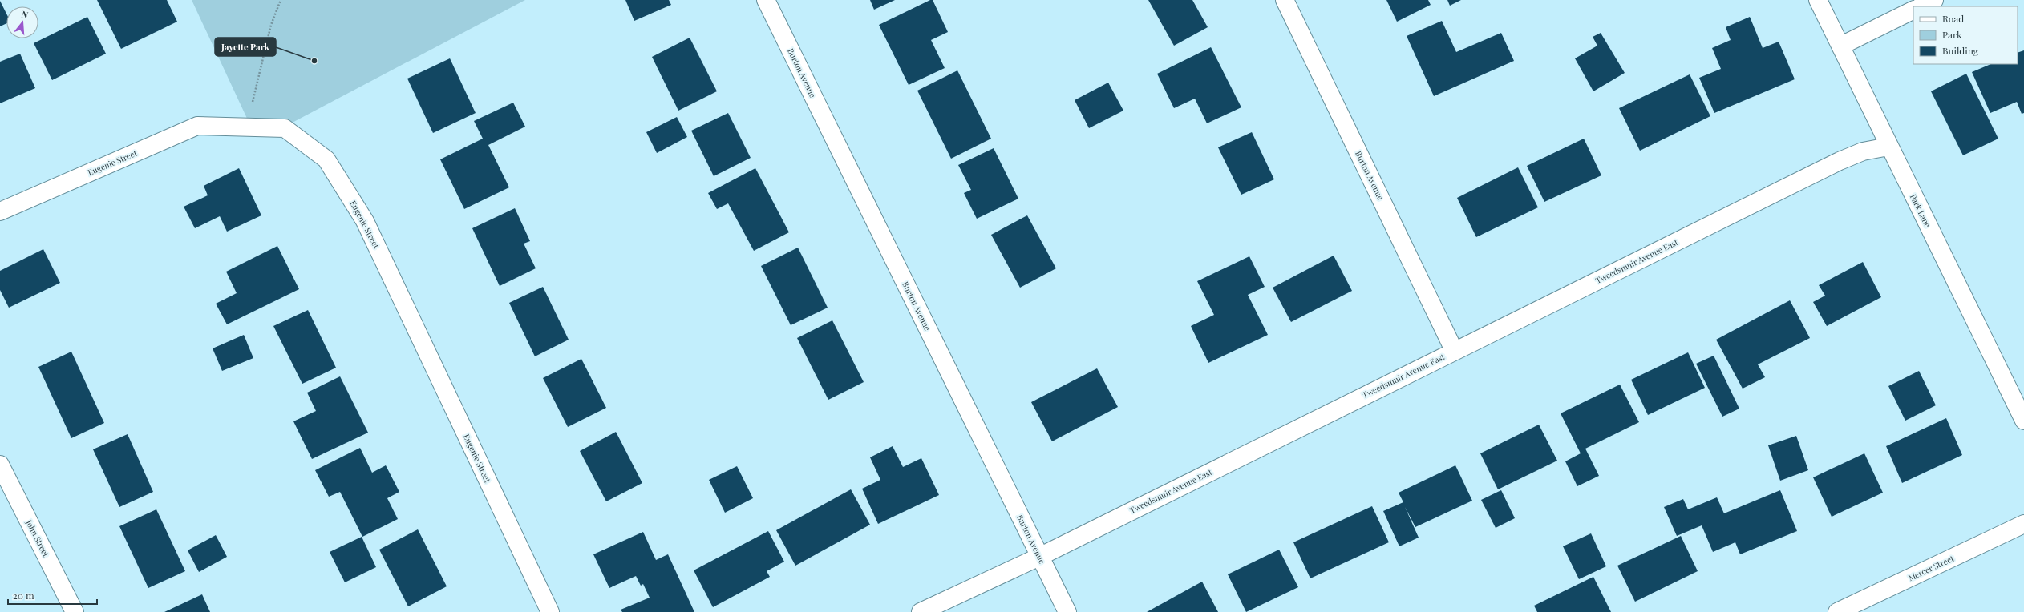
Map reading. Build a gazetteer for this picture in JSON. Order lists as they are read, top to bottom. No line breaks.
{"streets":{"street":["Burton Avenue","Eugenie Street","Park Lane","Tweedsmuir Avenue East","John Street","Mercer Street"]},"crossings":[["Burton Avenue","Tweedsmuir Avenue East"],["Park Lane","Tweedsmuir Avenue East"]],"places":["Jayette Park"],"legend":["Road","Park","Building"],"scale_bar":"20 m","north":"top"}
